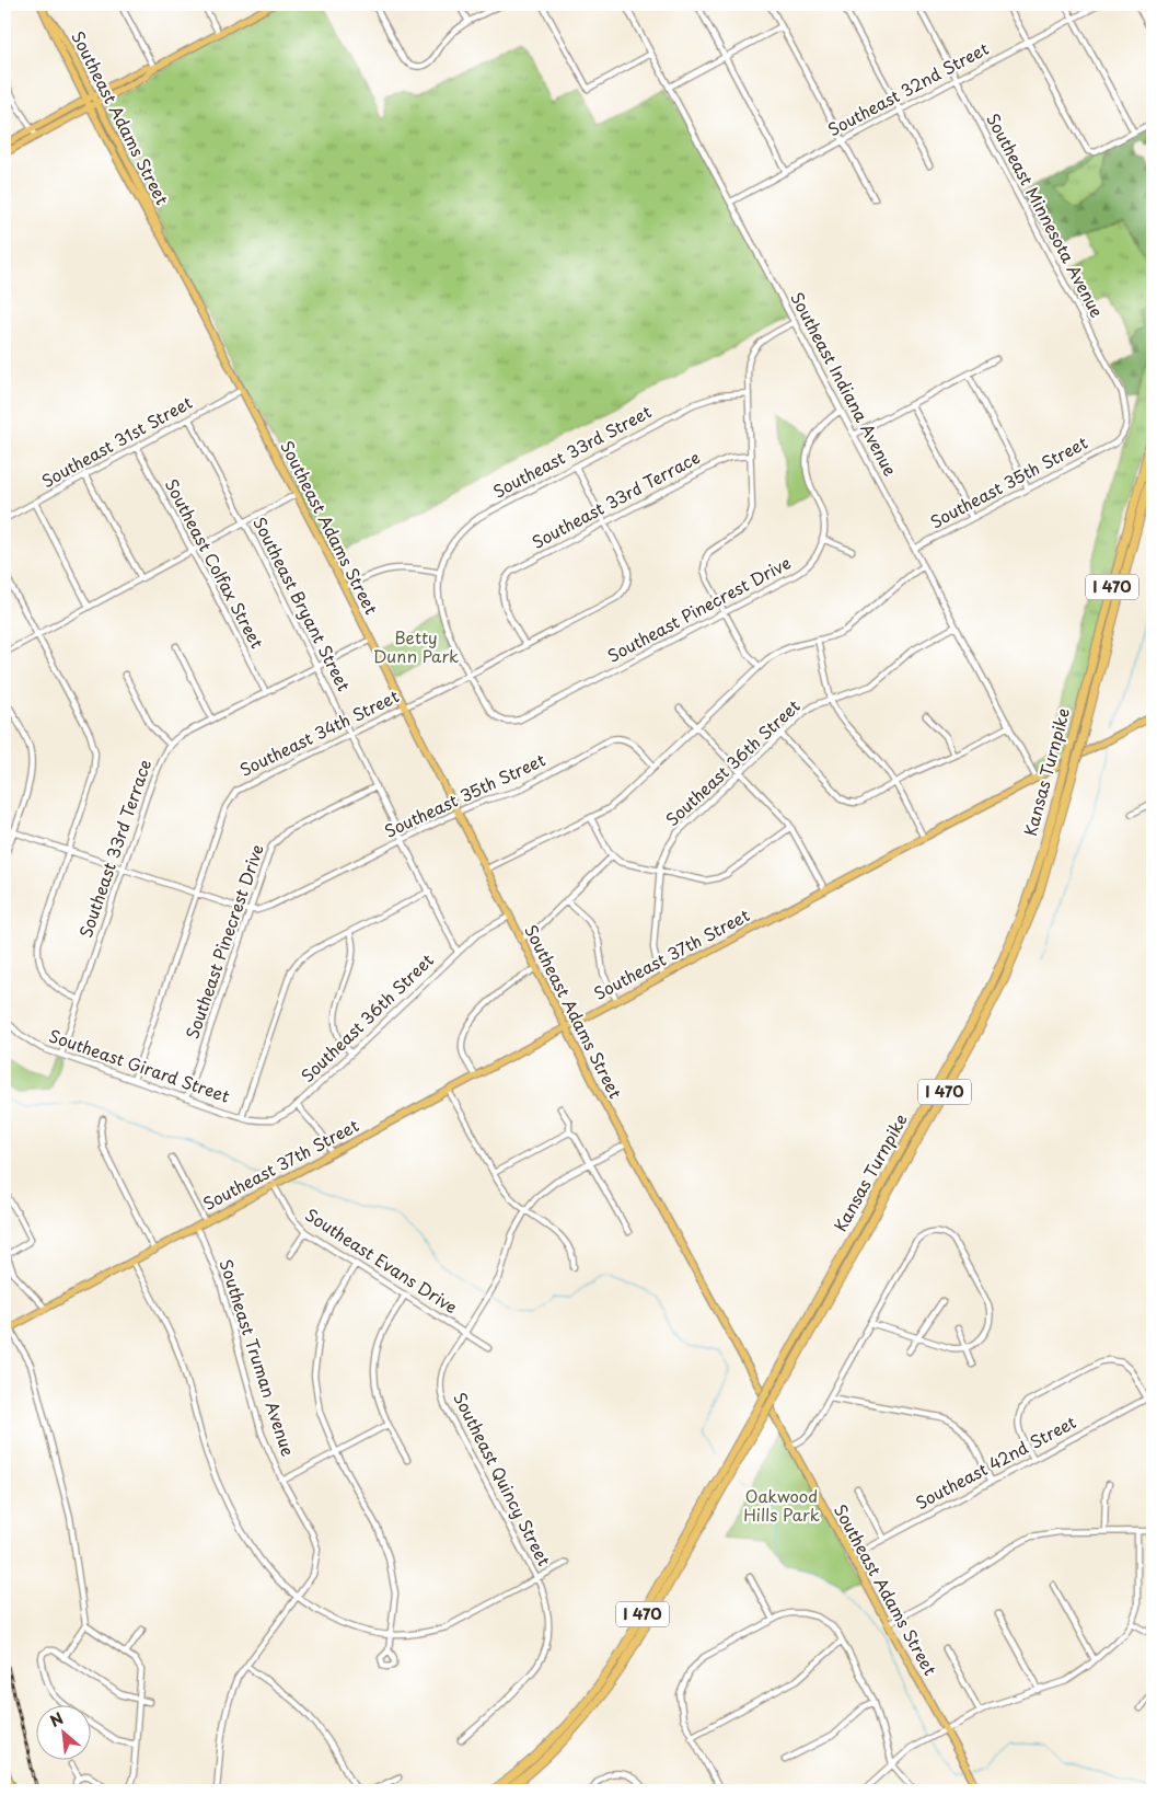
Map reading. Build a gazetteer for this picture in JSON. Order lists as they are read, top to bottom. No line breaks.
{"streets":{"highway":["I 470","Kansas Turnpike"],"main road":["Southeast Adams Street","Southeast 37th Street"],"street":["Southeast 32nd Street","Southeast Minnesota Avenue","Southeast Indiana Avenue","Southeast 31st Street","Southeast 33rd Street","Southeast 35th Street","Southeast 33rd Terrace","Southeast Colfax Street","Southeast Bryant Street","Southeast Pinecrest Drive","Southeast 34th Street","Southeast 36th Street","Southeast Girard Street","Southeast Evans Drive","Southeast Truman Avenue","Southeast 42nd Street","Southeast Quincy Street"]},"crossings":[["Southeast 32nd Street","Southeast Minnesota Avenue"],["Southeast 32nd Street","Southeast Indiana Avenue"],["Southeast Adams Street","Southeast 31st Street"],["Southeast Adams Street","Southeast 35th Street"],["Southeast Adams Street","Southeast 33rd Terrace"],["Southeast Adams Street","Southeast 34th Street"],["Southeast Adams Street","Southeast 36th Street"],["Southeast Adams Street","Southeast 37th Street"],["Southeast Adams Street","Southeast 42nd Street"],["Southeast Adams Street","Southeast Quincy Street"],["Southeast Minnesota Avenue","Southeast 35th Street"],["Southeast Indiana Avenue","Southeast 35th Street"],["Southeast Indiana Avenue","Southeast Pinecrest Drive"],["Southeast Indiana Avenue","Southeast 36th Street"],["Southeast Indiana Avenue","Southeast 37th Street"],["Southeast 31st Street","Southeast Colfax Street"],["Southeast 31st Street","Southeast Bryant Street"],["Southeast 33rd Street","Southeast Pinecrest Drive"],["Southeast 33rd Street","Southeast 34th Street"],["Southeast 35th Street","Southeast Bryant Street"],["Southeast 35th Street","Southeast Pinecrest Drive"],["Southeast 33rd Terrace","Southeast Colfax Street"],["Southeast 33rd Terrace","Southeast Bryant Street"],["Southeast 33rd Terrace","Southeast 34th Street"],["Southeast 33rd Terrace","Southeast Girard Street"],["Southeast Bryant Street","Southeast Pinecrest Drive"],["Southeast Bryant Street","Southeast 34th Street"],["Southeast Bryant Street","Southeast 36th Street"],["Southeast Pinecrest Drive","Southeast Girard Street"],["Southeast 34th Street","Southeast Girard Street"],["Southeast 36th Street","Southeast 37th Street"],["Southeast 36th Street","Southeast Girard Street"],["Southeast 37th Street","Southeast Evans Drive"],["Southeast 37th Street","Southeast Truman Avenue"],["Southeast Evans Drive","Southeast Quincy Street"]],"parks":["Betty Dunn Park","Oakwood Hills Park"],"north":"top left"}
